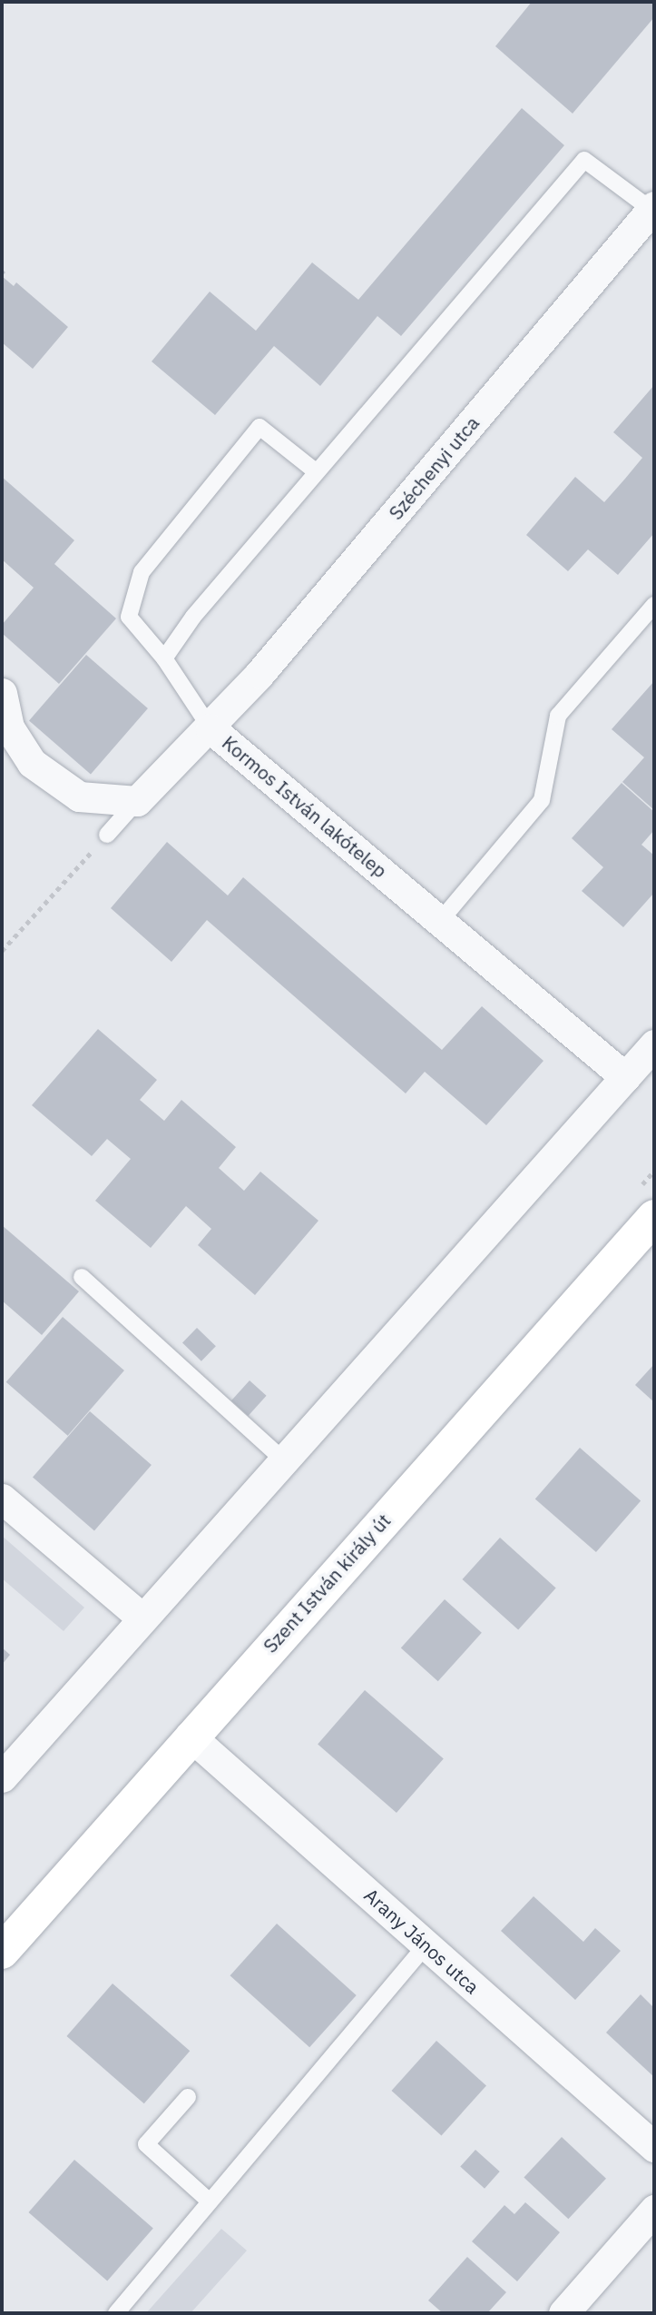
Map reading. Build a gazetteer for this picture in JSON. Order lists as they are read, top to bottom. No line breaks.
{"streets":{"main road":["Szent István király út"],"street":["Széchenyi utca","Kormos István lakótelep","Arany János utca"]},"crossings":[["Széchenyi utca","Kormos István lakótelep"],["Szent István király út","Arany János utca"]]}
